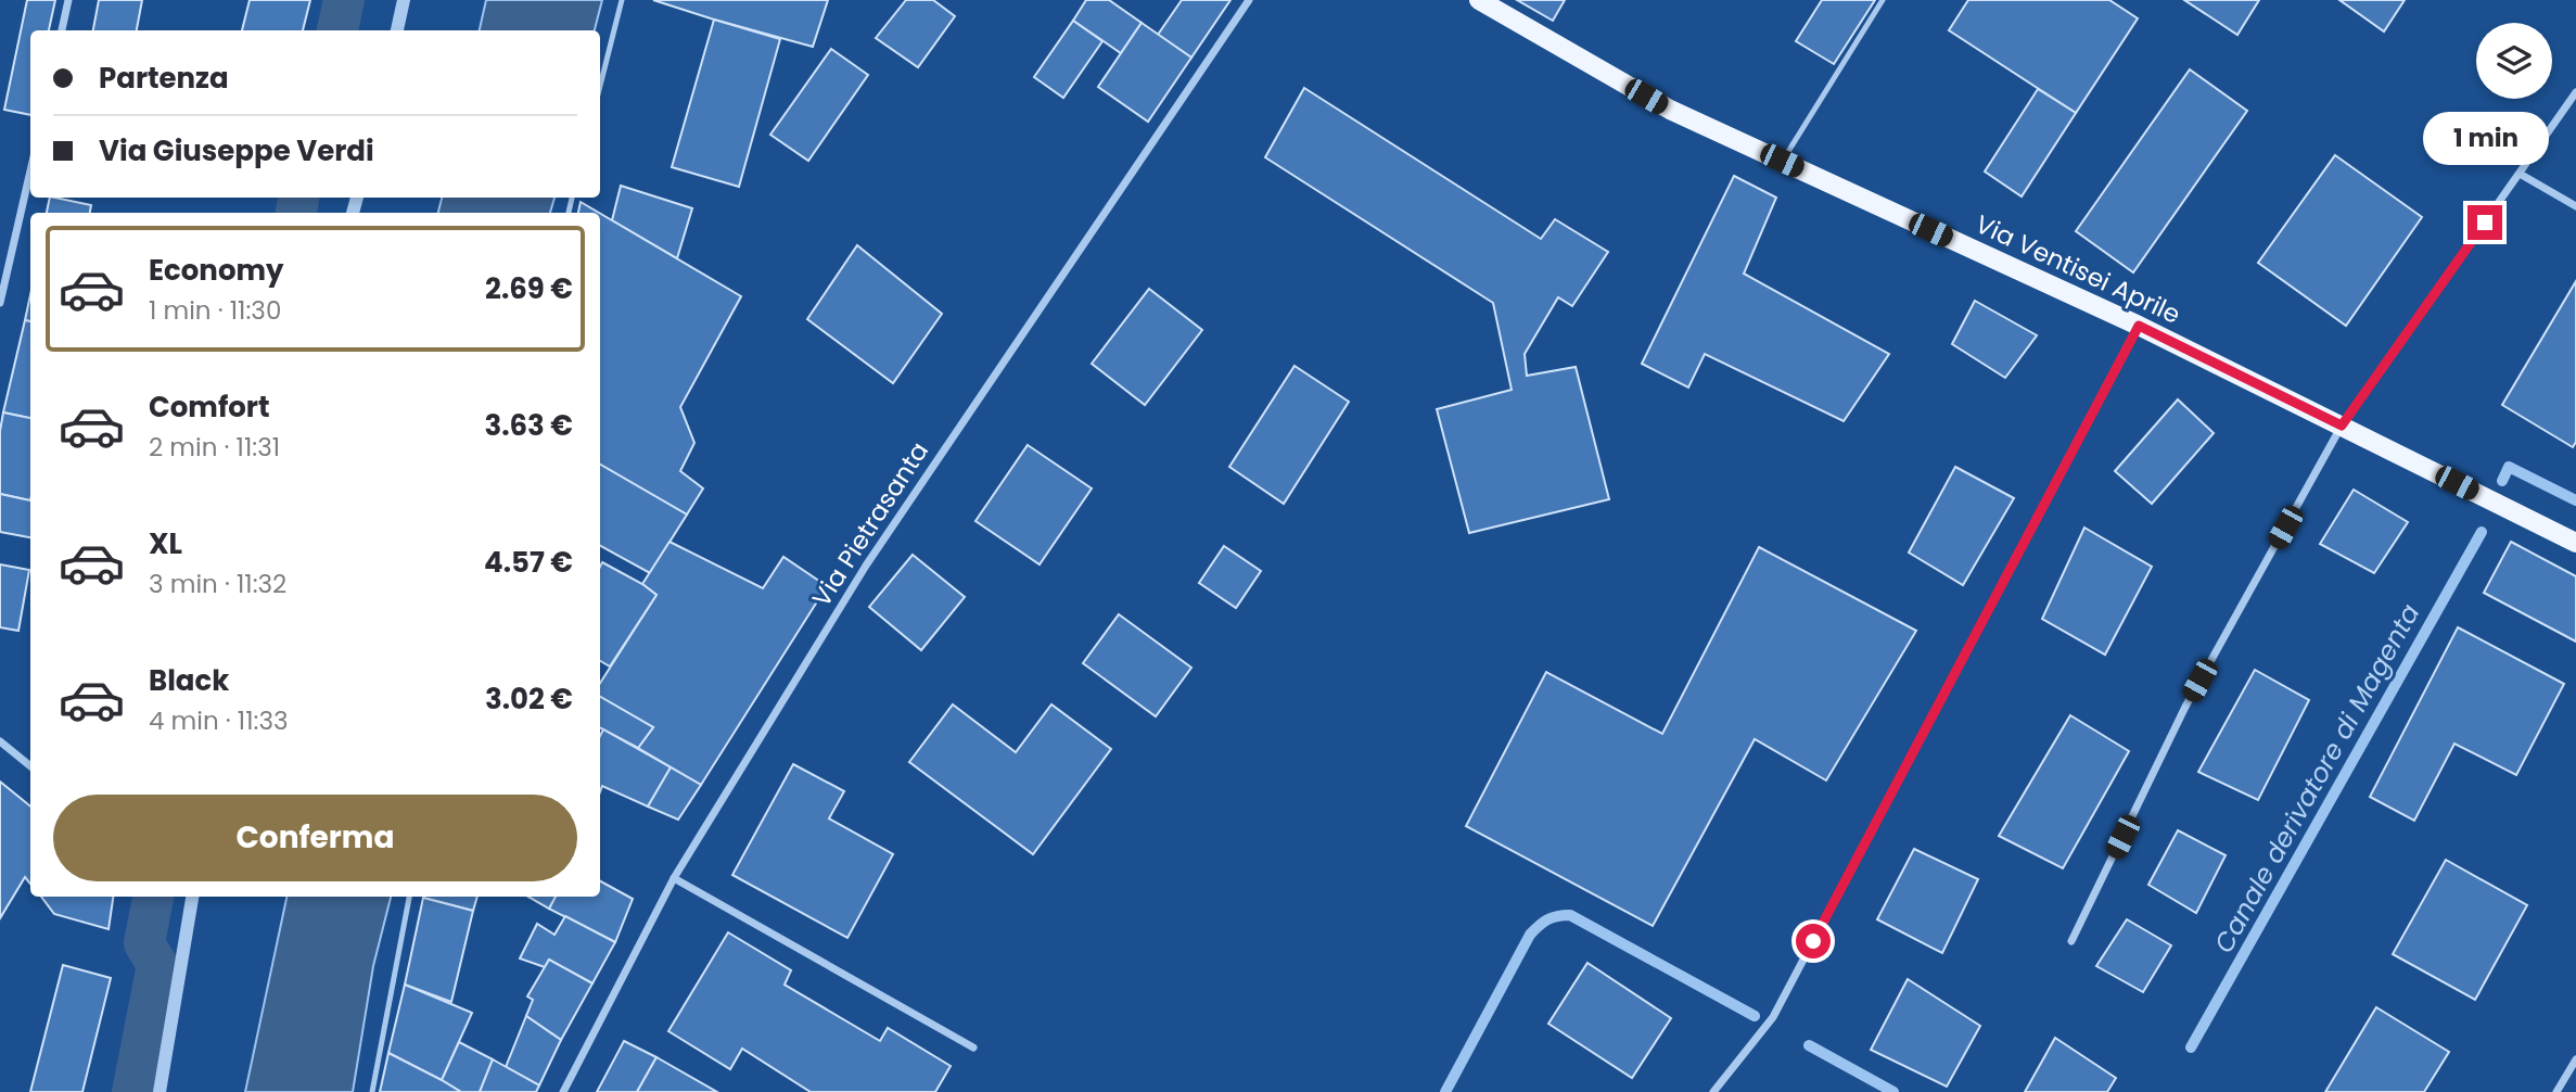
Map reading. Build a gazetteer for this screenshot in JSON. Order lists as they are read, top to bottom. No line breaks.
{"streets":{"main road":["Via Ventisei Aprile"],"street":["Via Pietrasanta"]},"water":["Canale derivatore di Magenta"],"page":{"banner":["Partenza","Via Giuseppe Verdi"],"bubble":"1 min","list":[{"name":"Economy","note":"1 min · 11:30","value":"2.69 €"},{"name":"Comfort","note":"2 min · 11:31","value":"3.63 €"},{"name":"XL","note":"3 min · 11:32","value":"4.57 €"},{"name":"Black","note":"4 min · 11:33","value":"3.02 €"}],"buttons":"Conferma"}}
